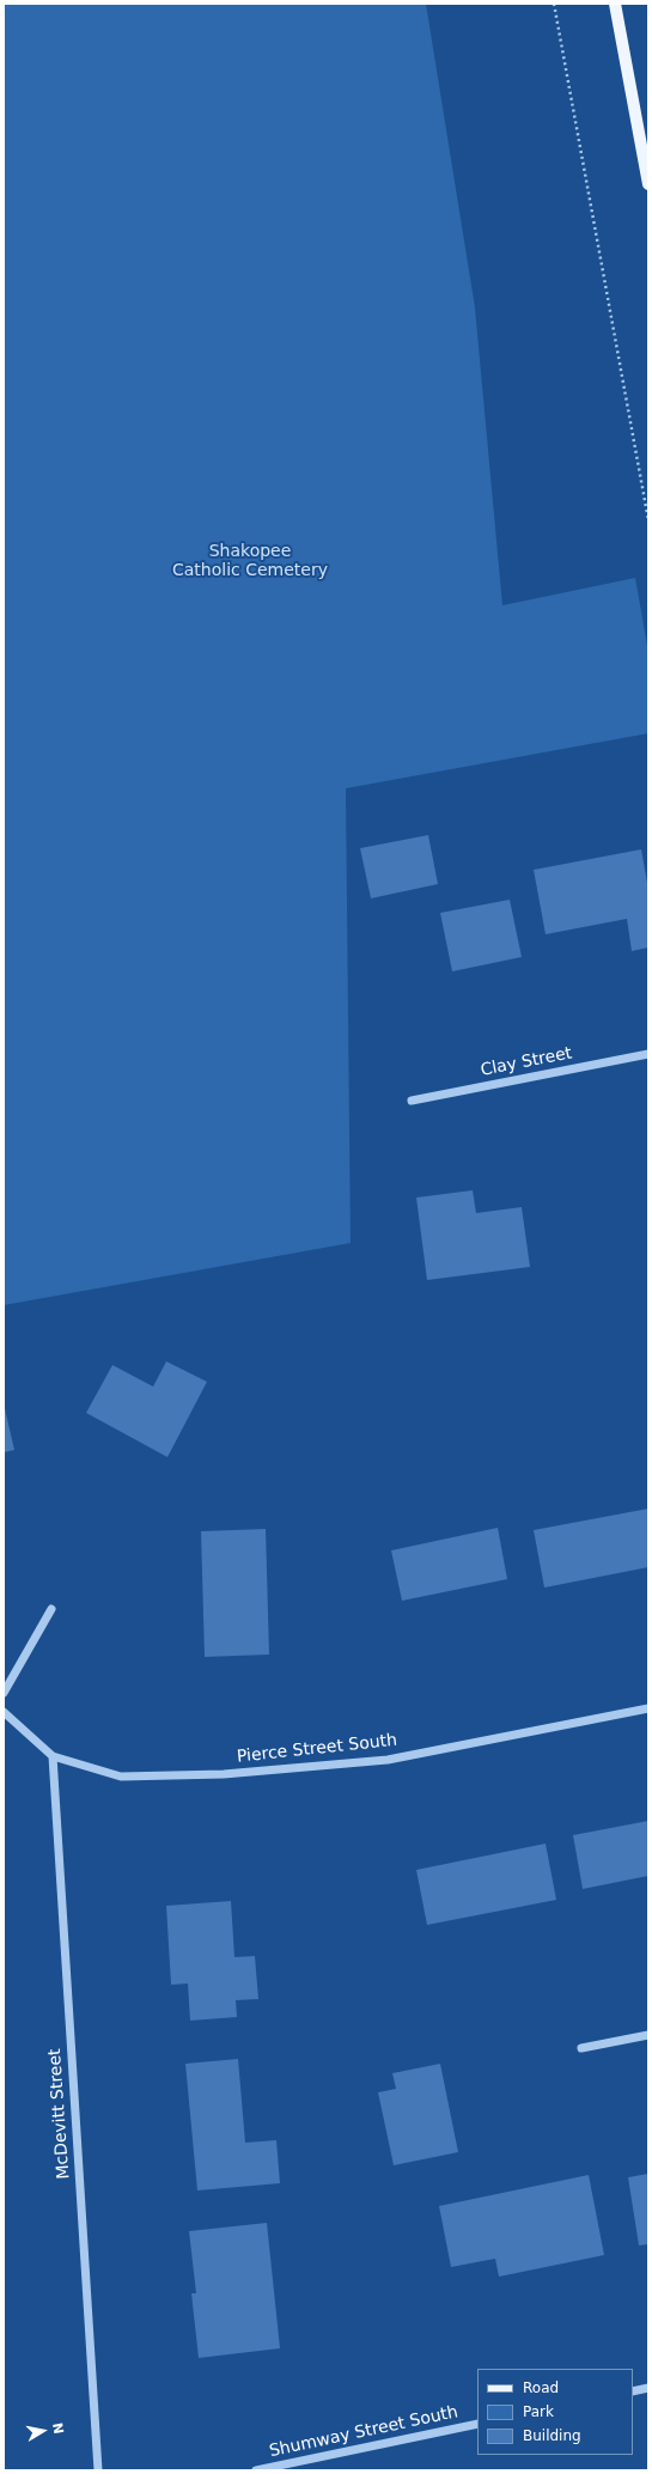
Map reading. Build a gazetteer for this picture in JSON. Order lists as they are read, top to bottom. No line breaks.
{"streets":{"street":["Clay Street","Pierce Street South","McDevitt Street","Shumway Street South"]},"crossings":[["Pierce Street South","McDevitt Street"]],"parks":["Shakopee Catholic Cemetery"],"legend":["Road","Park","Building"],"north":"right"}
